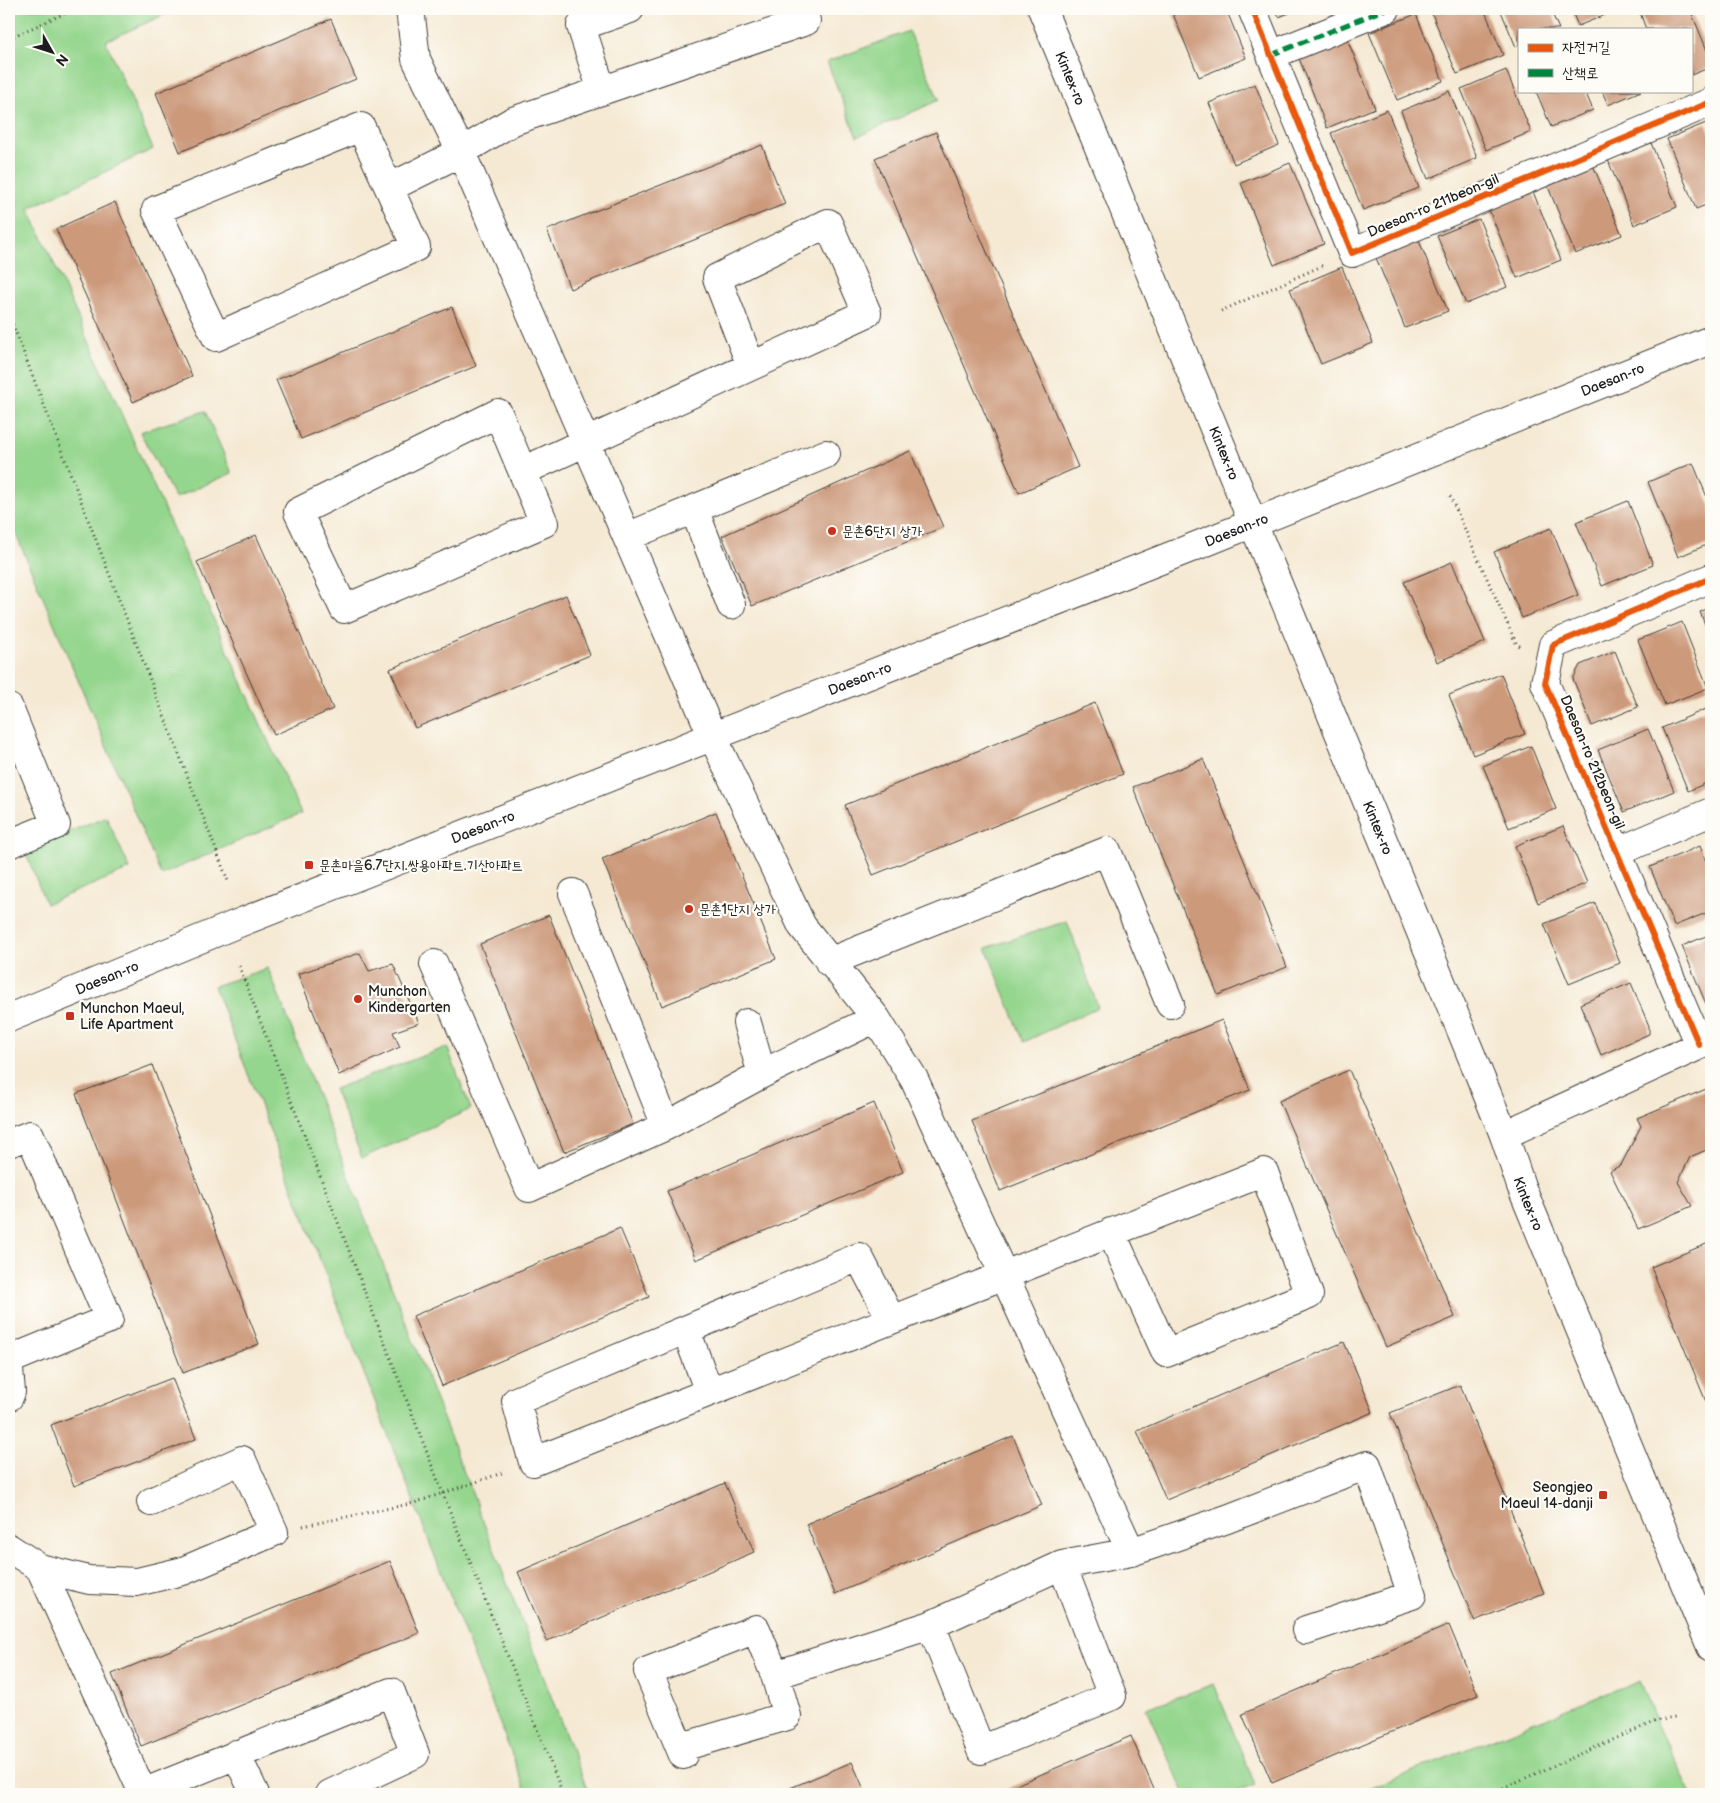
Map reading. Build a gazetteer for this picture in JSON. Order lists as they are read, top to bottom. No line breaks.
{"streets":{"main road":["Kintex-ro","Daesan-ro 211beon-gil","Daesan-ro","Daesan-ro 212beon-gil"]},"crossings":[["Kintex-ro","Daesan-ro"]],"places":{"other":["문촌6단지 상가","문촌1단지 상가","Munchon Kindergarten"],"transit":["문촌마을6.7단지.쌍용아파트.기산아파트","Munchon Maeul, Life Apartment","Seongjeo Maeul 14-danji"]},"legend":["자전거길","산책로"],"north":"bottom right"}
